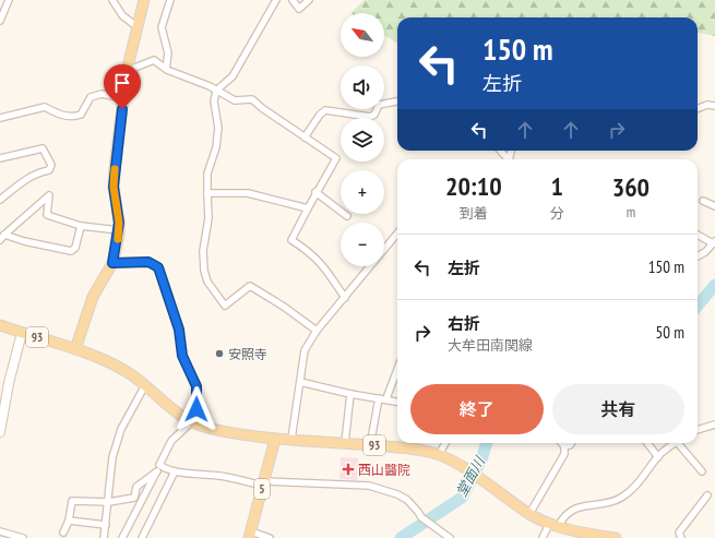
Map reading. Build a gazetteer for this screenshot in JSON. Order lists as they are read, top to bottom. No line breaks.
{"streets":{"main road":["93","5"]},"crossings":[["93","5"]],"water":["堂面川"],"places":{"other":["安照寺"],"health":["西山醫院"]},"north":"top left","page":{"map_buttons":["+","−"],"turn":["150 m","左折"],"eta":["20:10","到着","1","分","360","m"],"list":[{"name":"左折","value":"150 m"},{"name":"右折","note":"大牟田南関線","value":"50 m"}],"buttons":["終了","共有"]}}
